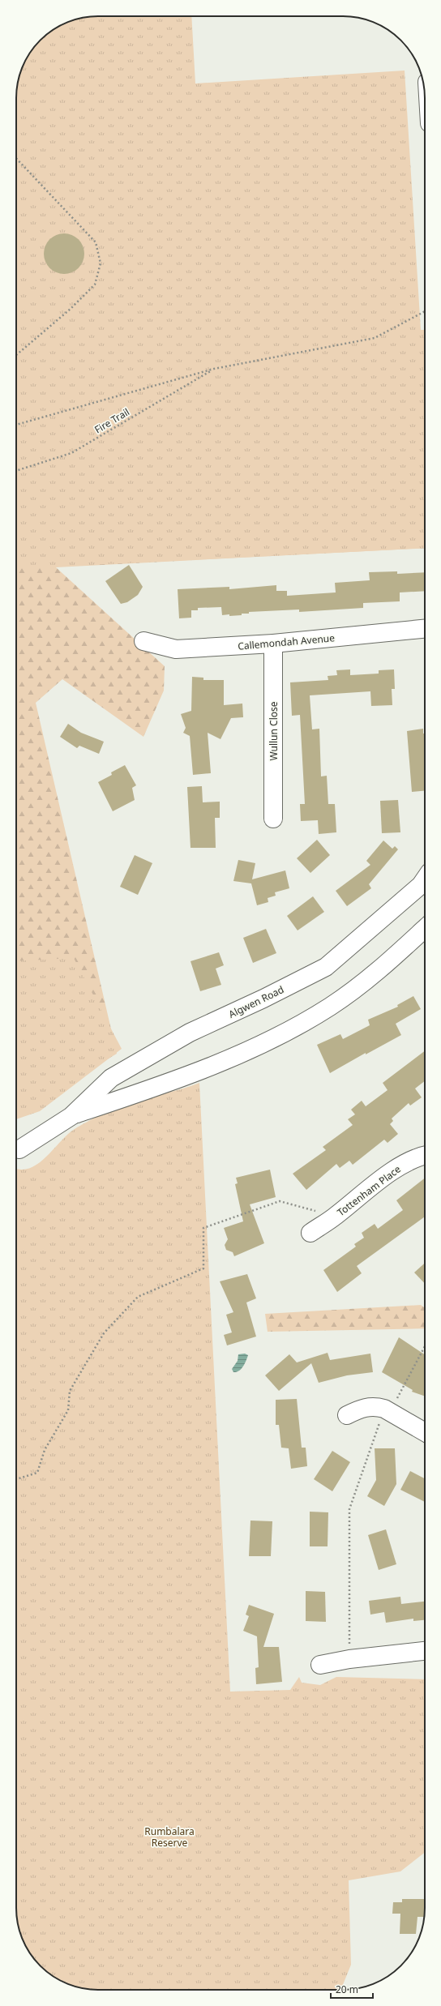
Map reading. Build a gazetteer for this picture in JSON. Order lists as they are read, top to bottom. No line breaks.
{"streets":{"street":["Callemondah Avenue","Wullun Close","Algwen Road","Tottenham Place"],"path":["Fire Trail"]},"crossings":[["Callemondah Avenue","Wullun Close"]],"parks":["Rumbalara Reserve"],"scale_bar":"20 m"}
